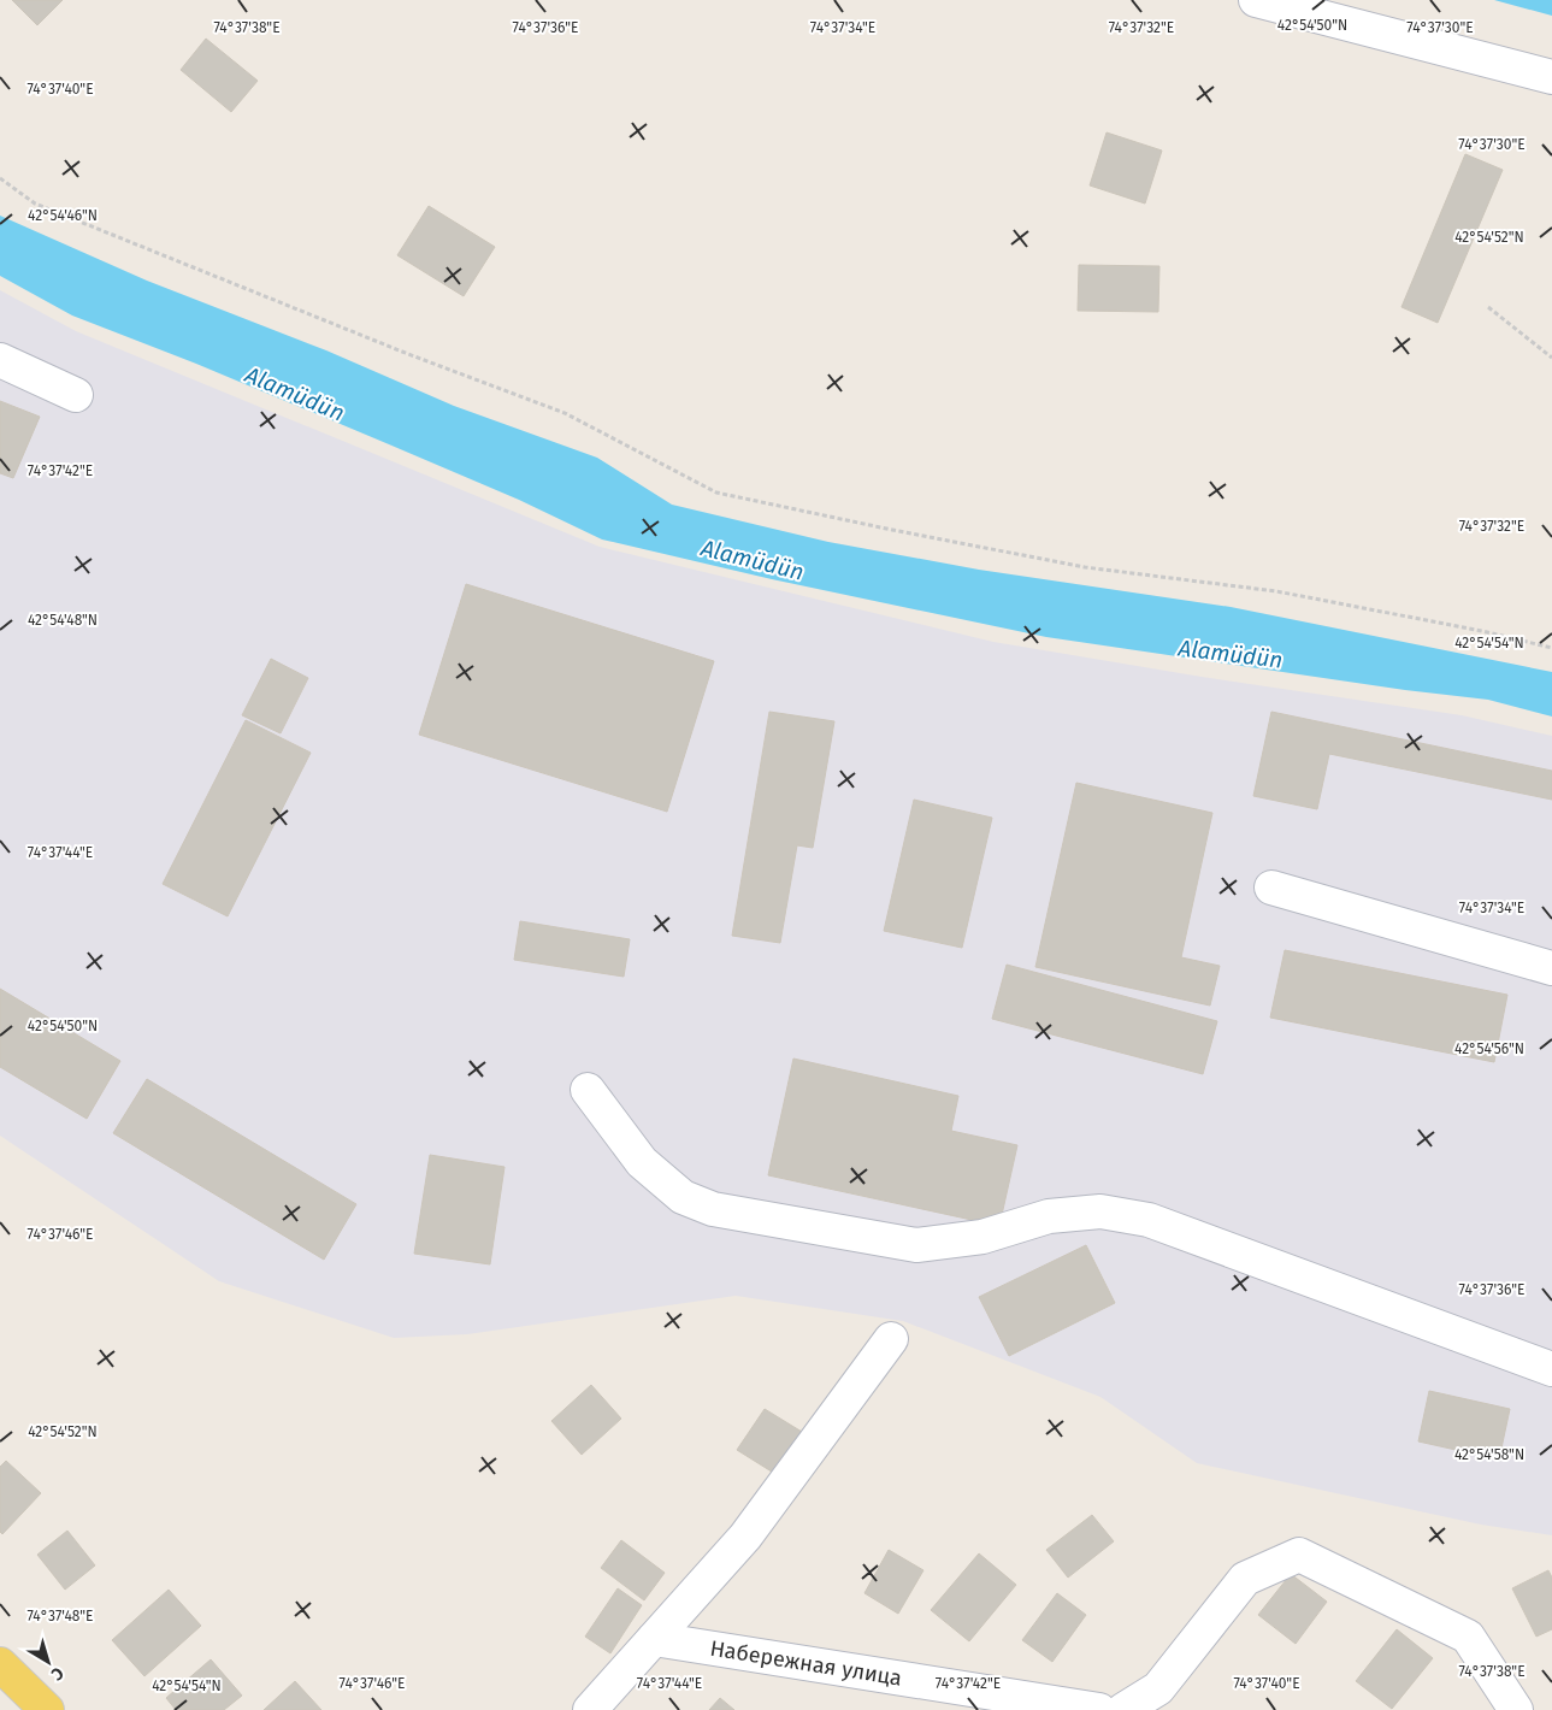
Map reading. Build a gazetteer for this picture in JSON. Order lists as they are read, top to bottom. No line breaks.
{"streets":{"street":["Набережная улица"]},"water":["Alamüdün"],"north":"bottom right","coordinates":["42°54'50\"N","74°37'36\"E","74°37'34\"E","74°37'32\"E","74°37'30\"E","74°37'38\"E","74°37'40\"E","42°54'46\"N","42°54'52\"N","74°37'42\"E","42°54'48\"N","42°54'54\"N","74°37'44\"E","42°54'56\"N","74°37'46\"E","42°54'58\"N","74°37'48\"E"]}
